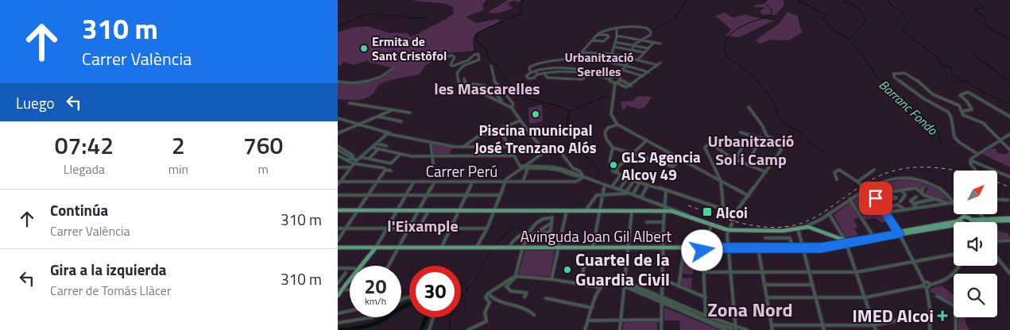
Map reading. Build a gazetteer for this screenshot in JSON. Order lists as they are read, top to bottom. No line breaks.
{"streets":{"main road":["Avinguda Joan Gil Albert"],"street":["Carrer Perú"]},"districts":["Urbanització Serelles","les Mascarelles","Urbanització Sol i Camp","l'Eixample","Zona Nord"],"water":["Barranc Fondo"],"places":{"other":["Ermita de Sant Cristòfol","Piscina municipal José Trenzano Alós","GLS Agencia Alcoy 49","Cuartel de la Guardia Civil"],"transit":["Alcoi"],"health":["IMED Alcoi"]},"north":"top right","page":{"turn":["310 m","Carrer València"],"then":"Luego","eta":["07:42","Llegada","2","min","760","m"],"list":[{"name":"Continúa","note":"Carrer València","value":"310 m"},{"name":"Gira a la izquierda","note":"Carrer de Tomàs Llàcer","value":"310 m"}],"speed":"20 km/h","limit":"30"}}
